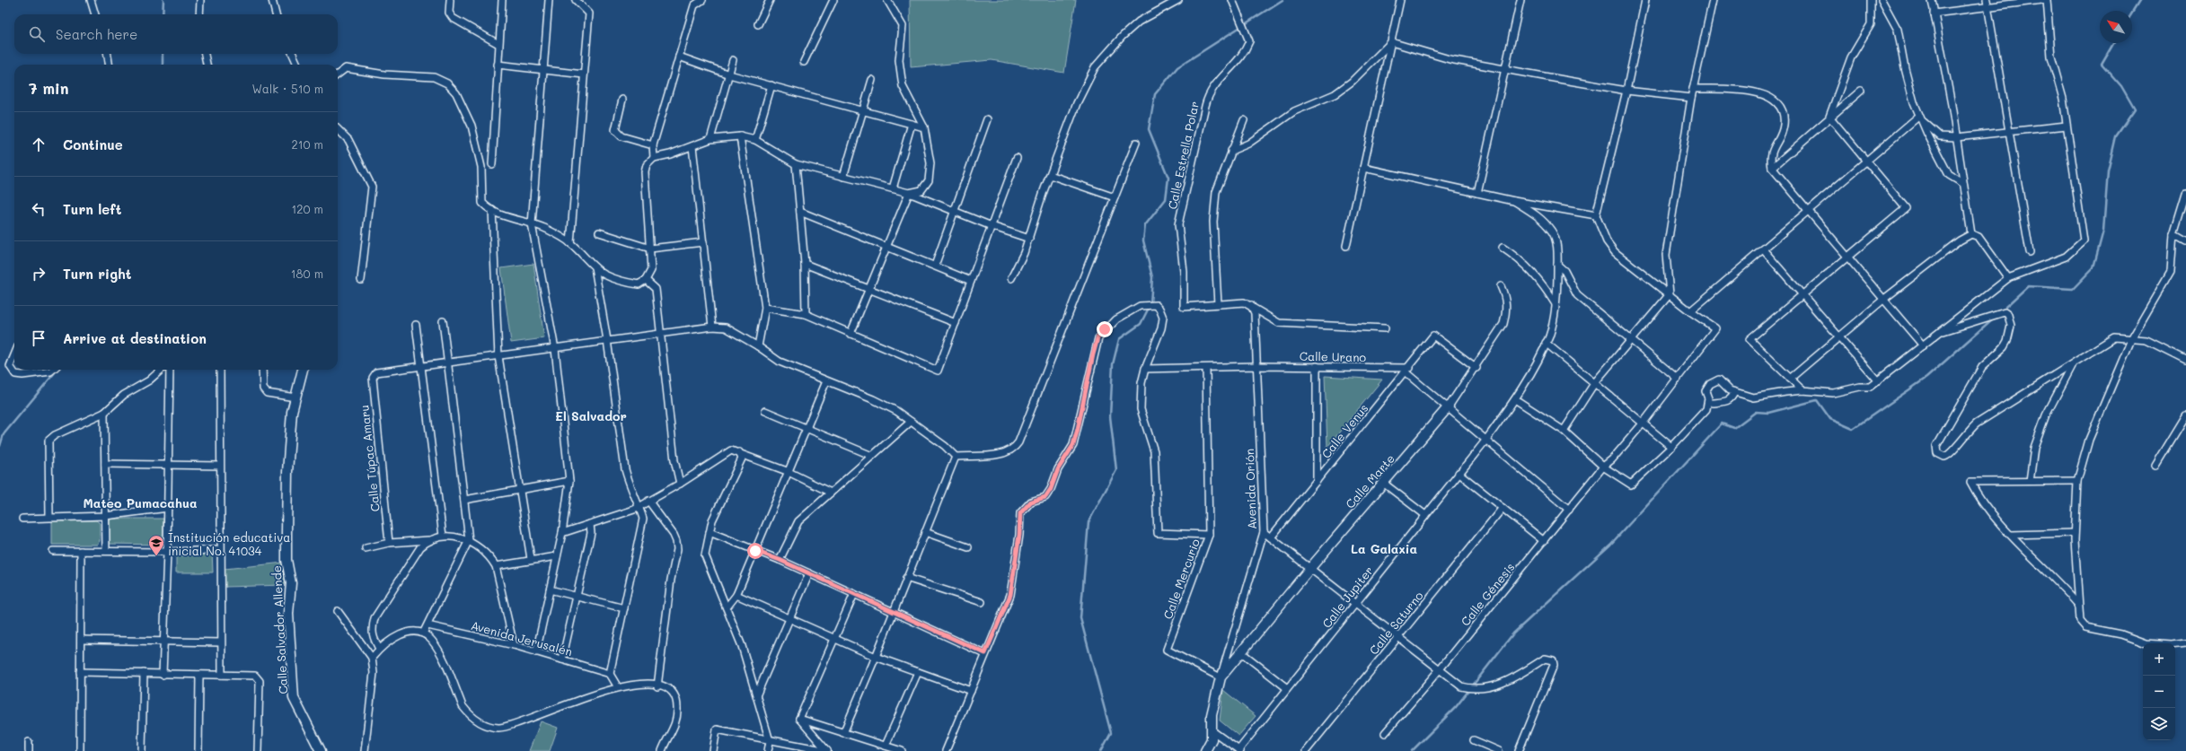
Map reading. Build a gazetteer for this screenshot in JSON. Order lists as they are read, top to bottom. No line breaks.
{"streets":{"street":["Calle Estrella Polar","Calle Urano","Calle Venus","Calle Túpac Amaru","Calle Marte","Avenida Orión","Calle Mercurio","Calle Génesis","Calle Jupiter","Calle Saturno","Calle Salvador Allende","Avenida Jerusalén"]},"crossings":[["Calle Urano","Calle Venus"],["Calle Urano","Avenida Orión"],["Calle Urano","Calle Mercurio"],["Calle Venus","Calle Marte"],["Calle Marte","Avenida Orión"],["Calle Marte","Calle Mercurio"],["Avenida Orión","Calle Mercurio"]],"districts":["El Salvador","Mateo Pumacahua","La Galaxia"],"places":{"school or university":["Institución educativa inicial No. 41034"]},"north":"top left","page":{"search":"Search here","heading":["7 min","Walk · 510 m"],"list":[["Continue","210 m"],["Turn left","120 m"],["Turn right","180 m"],"Arrive at destination"],"map_buttons":["+","−"]}}
